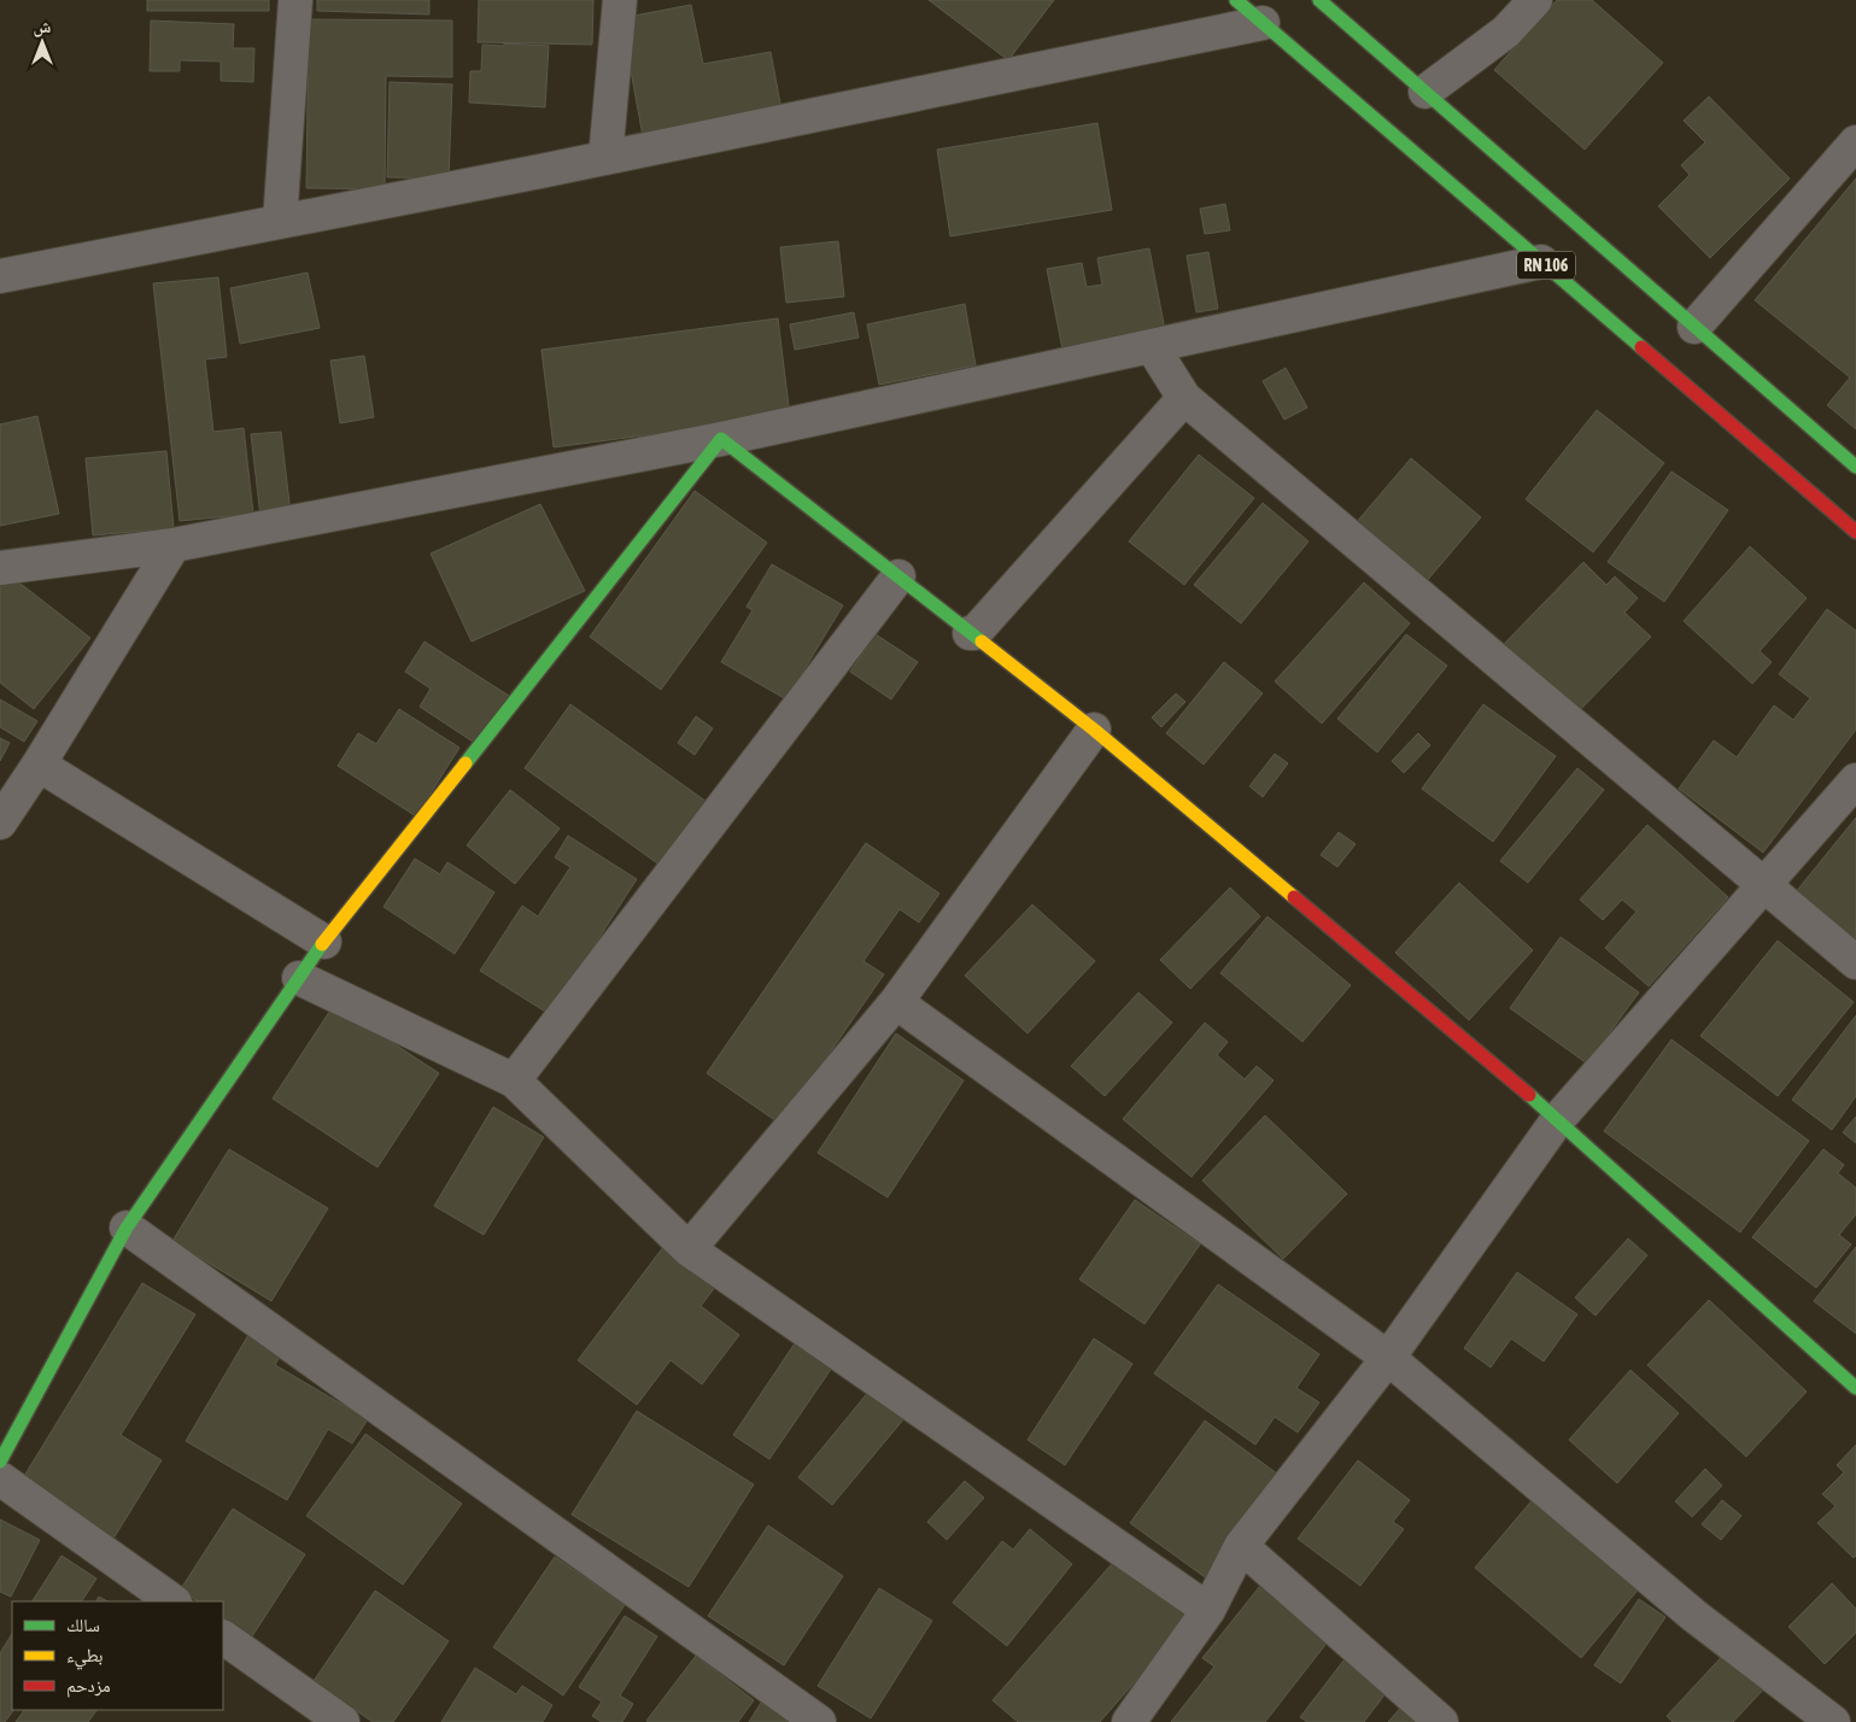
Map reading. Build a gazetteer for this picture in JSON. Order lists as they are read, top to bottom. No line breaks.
{"streets":{"street":["RN 106"]},"legend":["سالك","بطيء","مزدحم"],"north":"top"}
